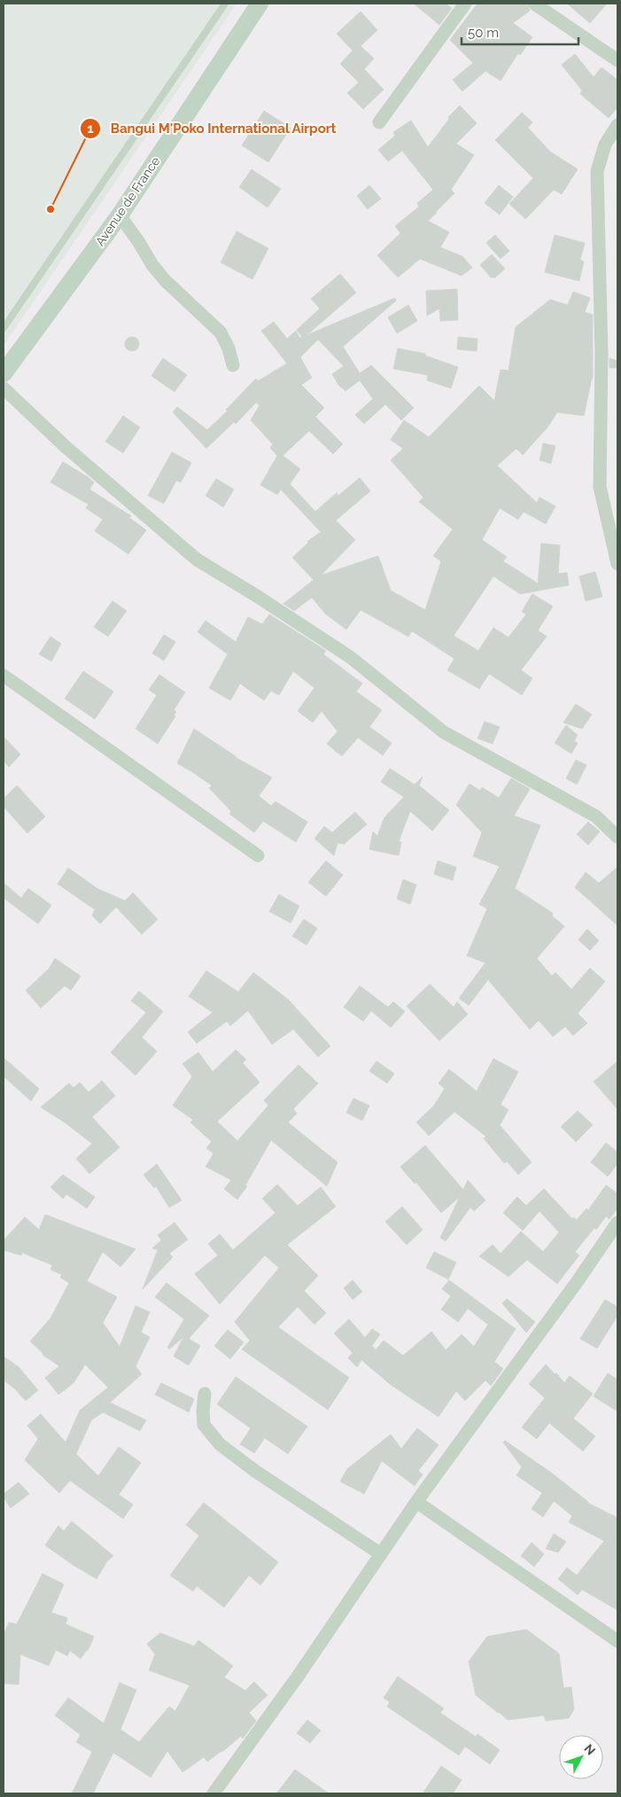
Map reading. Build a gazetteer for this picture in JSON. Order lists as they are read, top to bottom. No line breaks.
{"streets":{"street":["Avenue de France"]},"places":["Bangui M'Poko International Airport"],"scale_bar":"50 m","north":"top right"}
